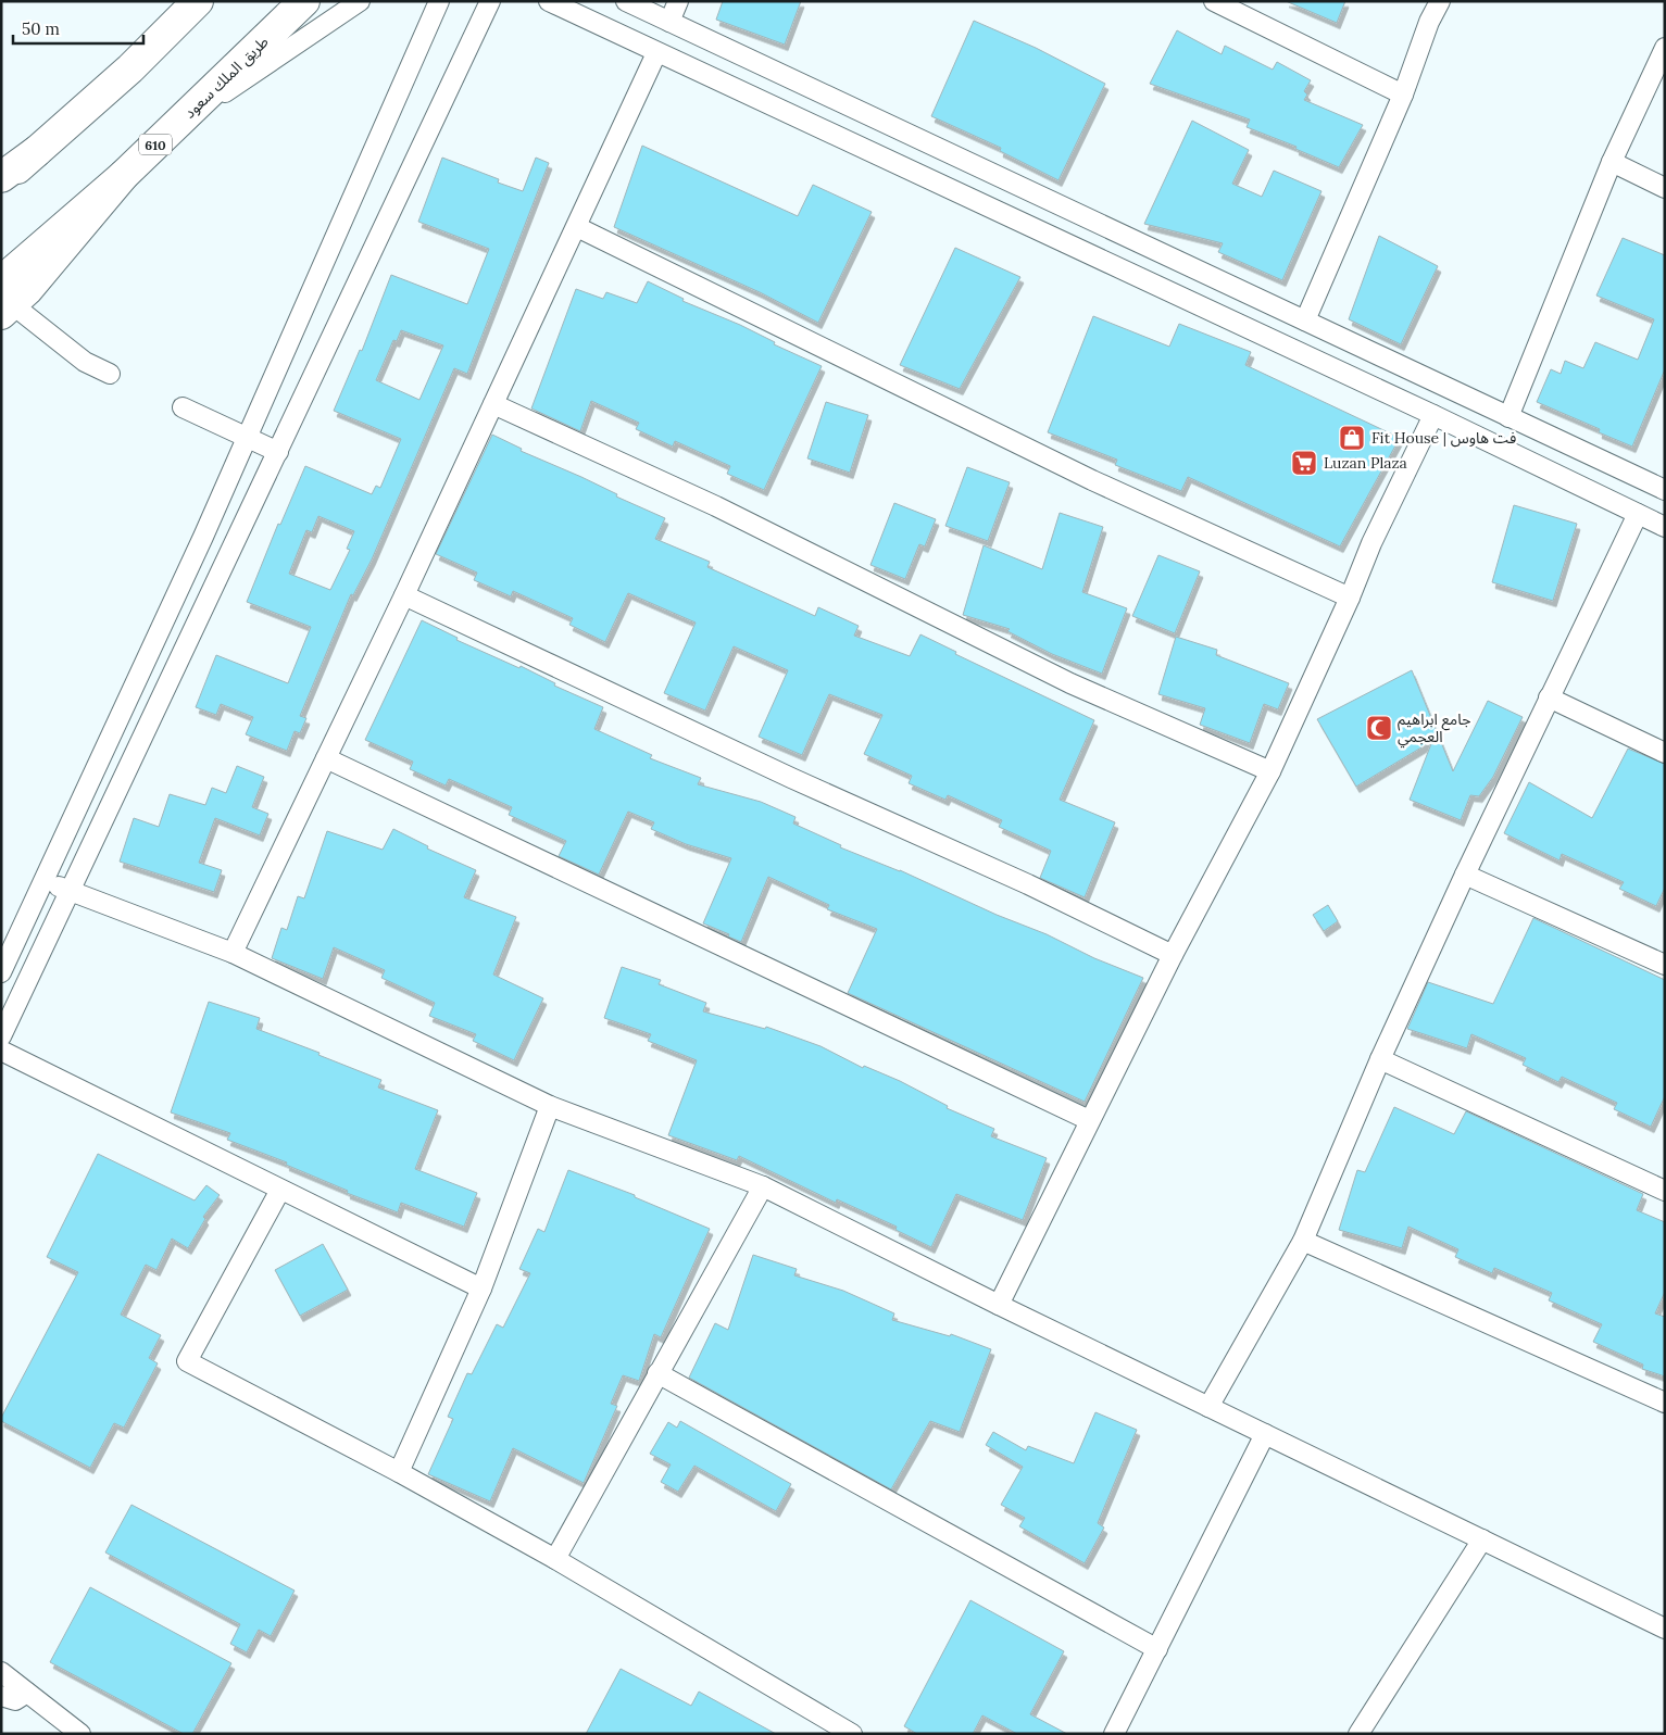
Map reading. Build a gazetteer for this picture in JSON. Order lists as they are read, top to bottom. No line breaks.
{"streets":{"main road":["طريق الملك سعود","610"]},"places":{"shop":["Fit House | فت هاوس"],"supermarket":["Luzan Plaza"],"mosque":["جامع ابراهيم العجمي"]},"scale_bar":"50 m"}
